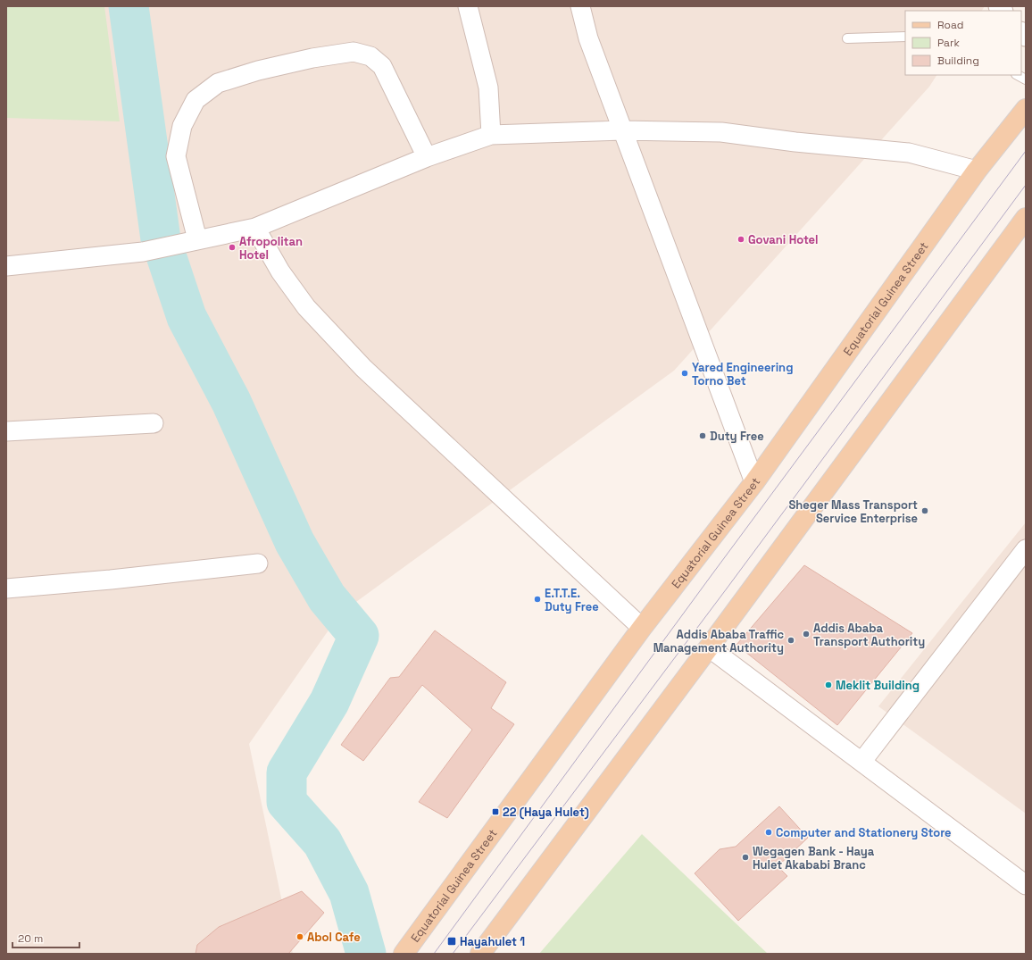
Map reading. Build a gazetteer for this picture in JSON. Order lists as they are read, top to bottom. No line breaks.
{"streets":{"main road":["Equatorial Guinea Street"]},"places":{"other":["Govani Hotel","Afropolitan Hotel","Yared Engineering Torno Bet","Duty Free","Sheger Mass Transport Service Enterprise","E.T.T.E. Duty Free","Addis Ababa Transport Authority","Addis Ababa Traffic Management Authority","Meklit Building","Computer and Stationery Store","Wegagen Bank - Haya Hulet Akababi Branc","Abol Cafe"],"transit":["22 (Haya Hulet)","Hayahulet 1"]},"legend":["Road","Park","Building"],"scale_bar":"20 m"}
